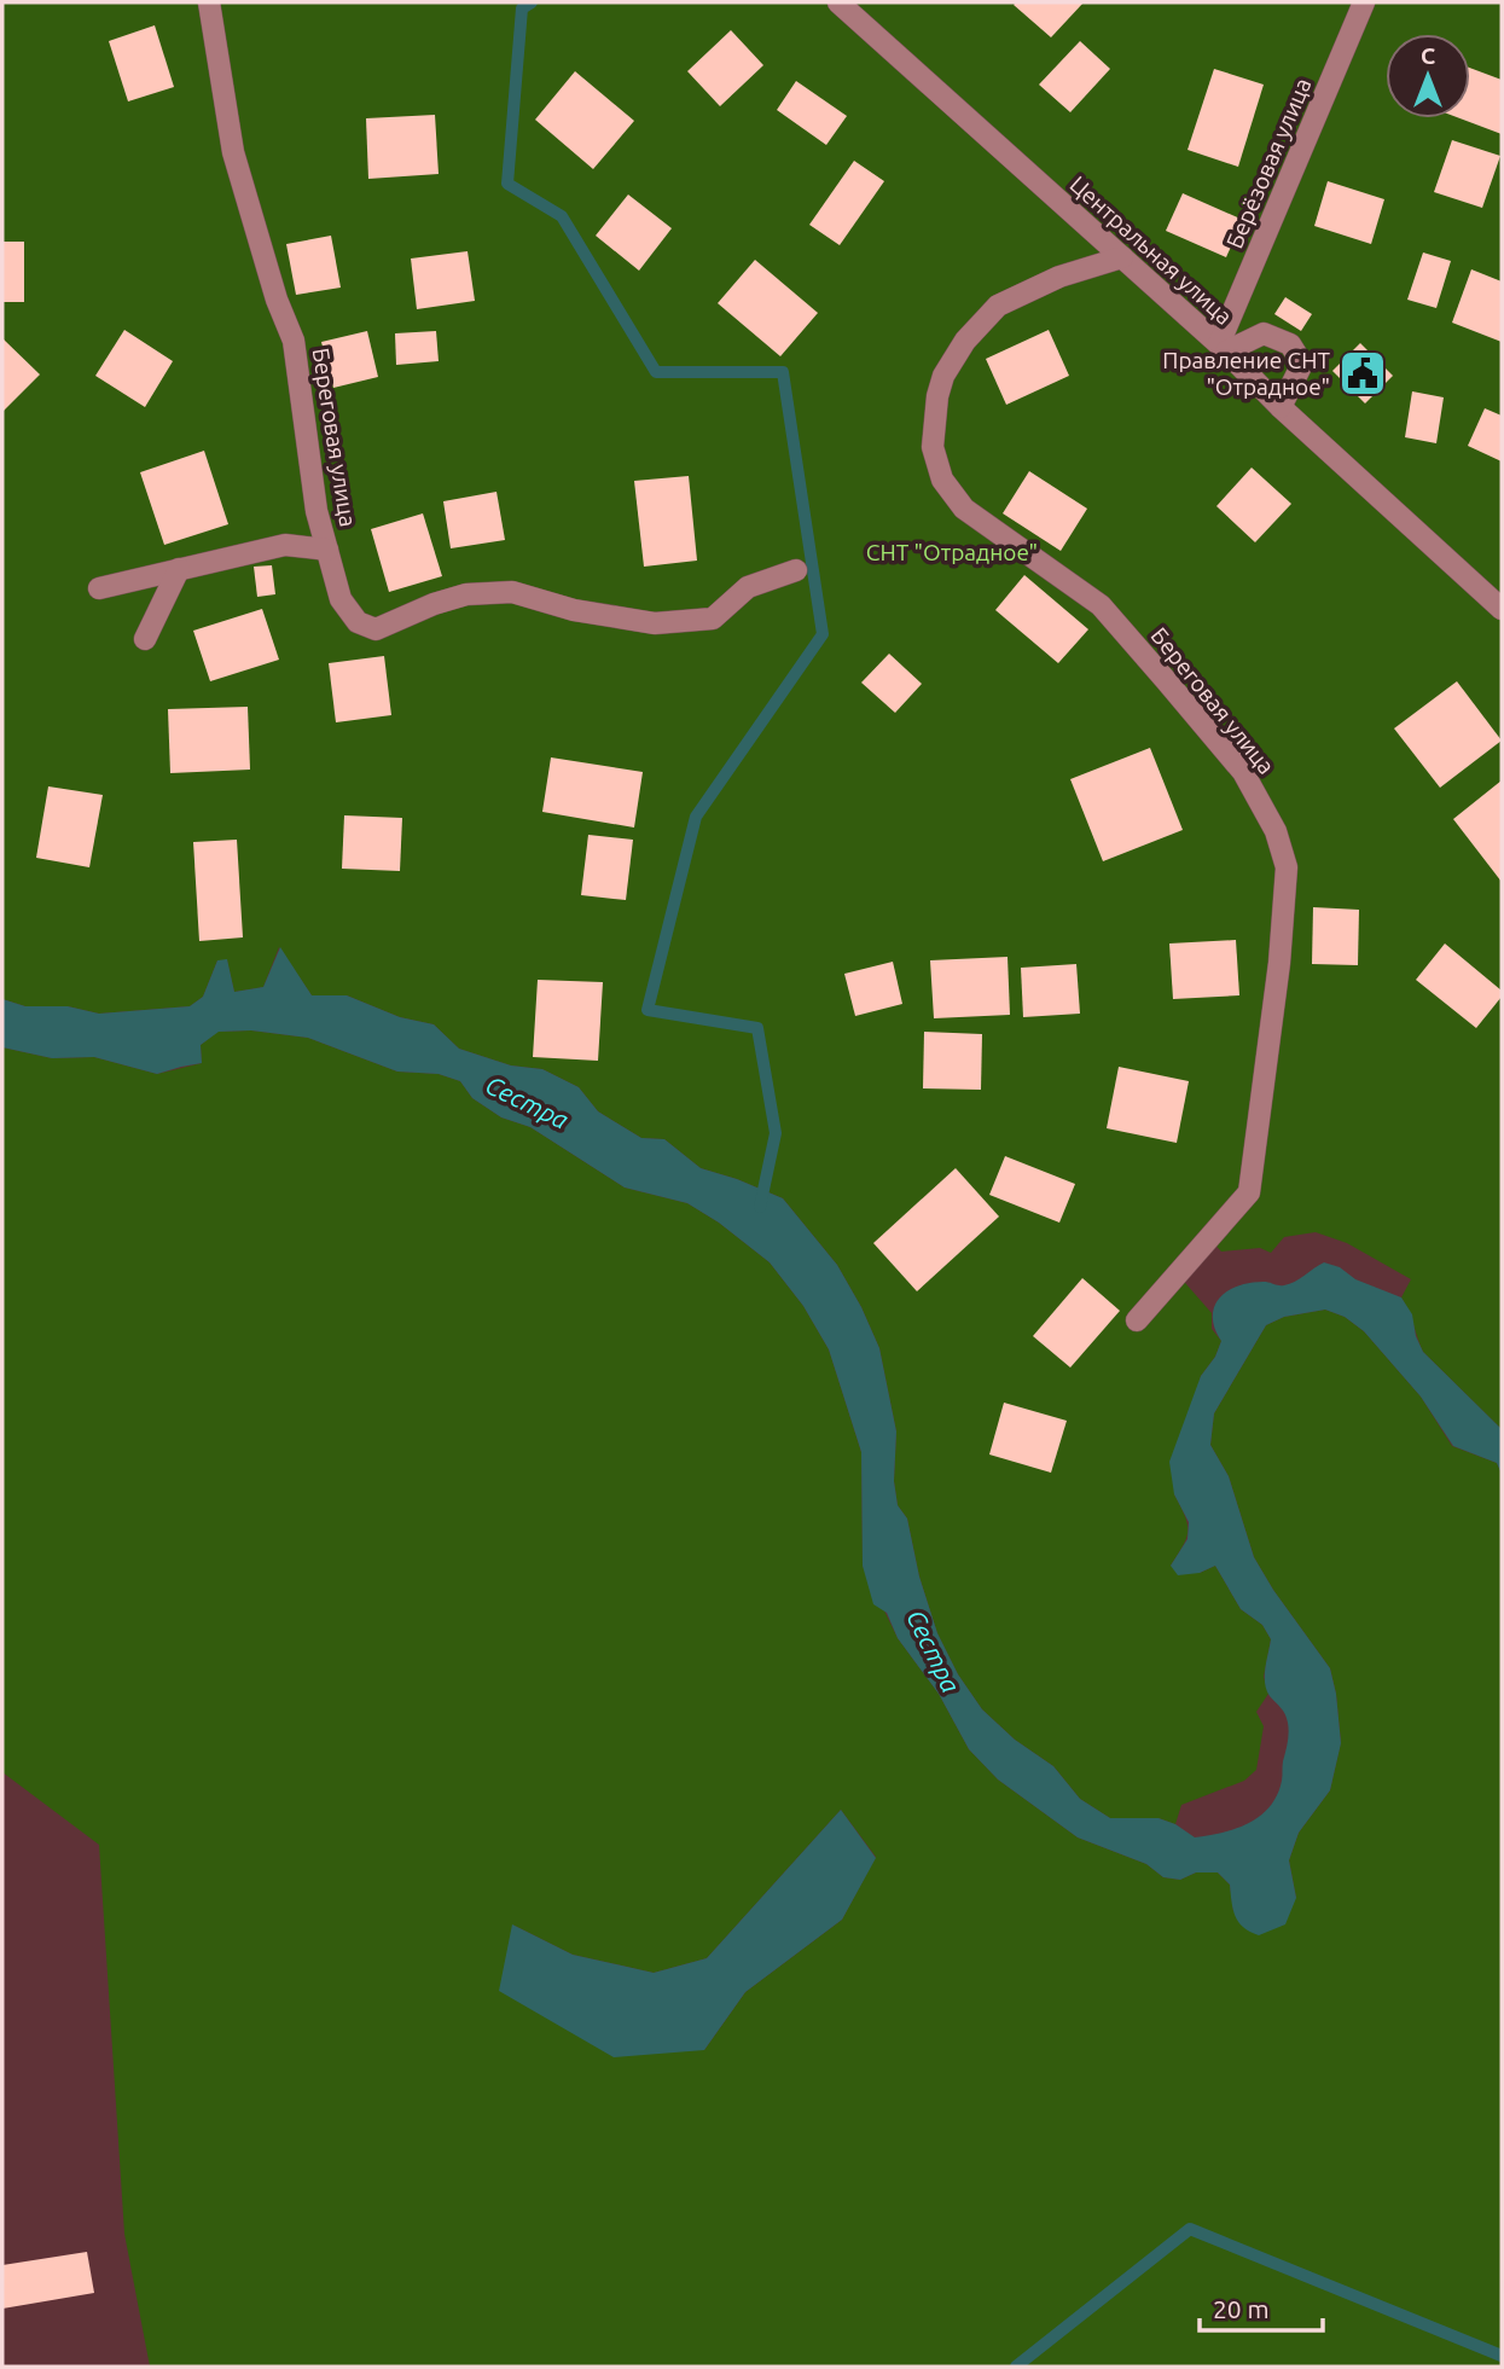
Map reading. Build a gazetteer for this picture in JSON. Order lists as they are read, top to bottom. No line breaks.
{"streets":{"street":["Берёзовая улица","Центральная улица","Береговая улица"]},"crossings":[["Берёзовая улица","Центральная улица"],["Центральная улица","Береговая улица"]],"water":["Сестра"],"parks":["СНТ \"Отрадное\""],"places":{"public building":["Правление СНТ \"Отрадное\""]},"scale_bar":"20 m","north":"top"}
